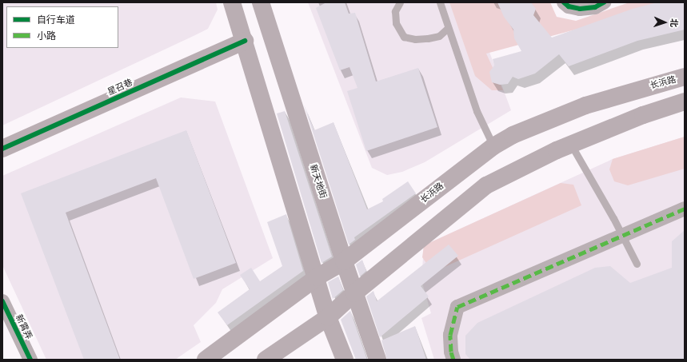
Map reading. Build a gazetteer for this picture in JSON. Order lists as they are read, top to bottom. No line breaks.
{"streets":{"main road":["长浜路","星召巷","新天地街"],"street":["新霄弄"]},"crossings":[["长浜路","新天地街"]],"legend":["自行车道","小路"],"north":"right"}
